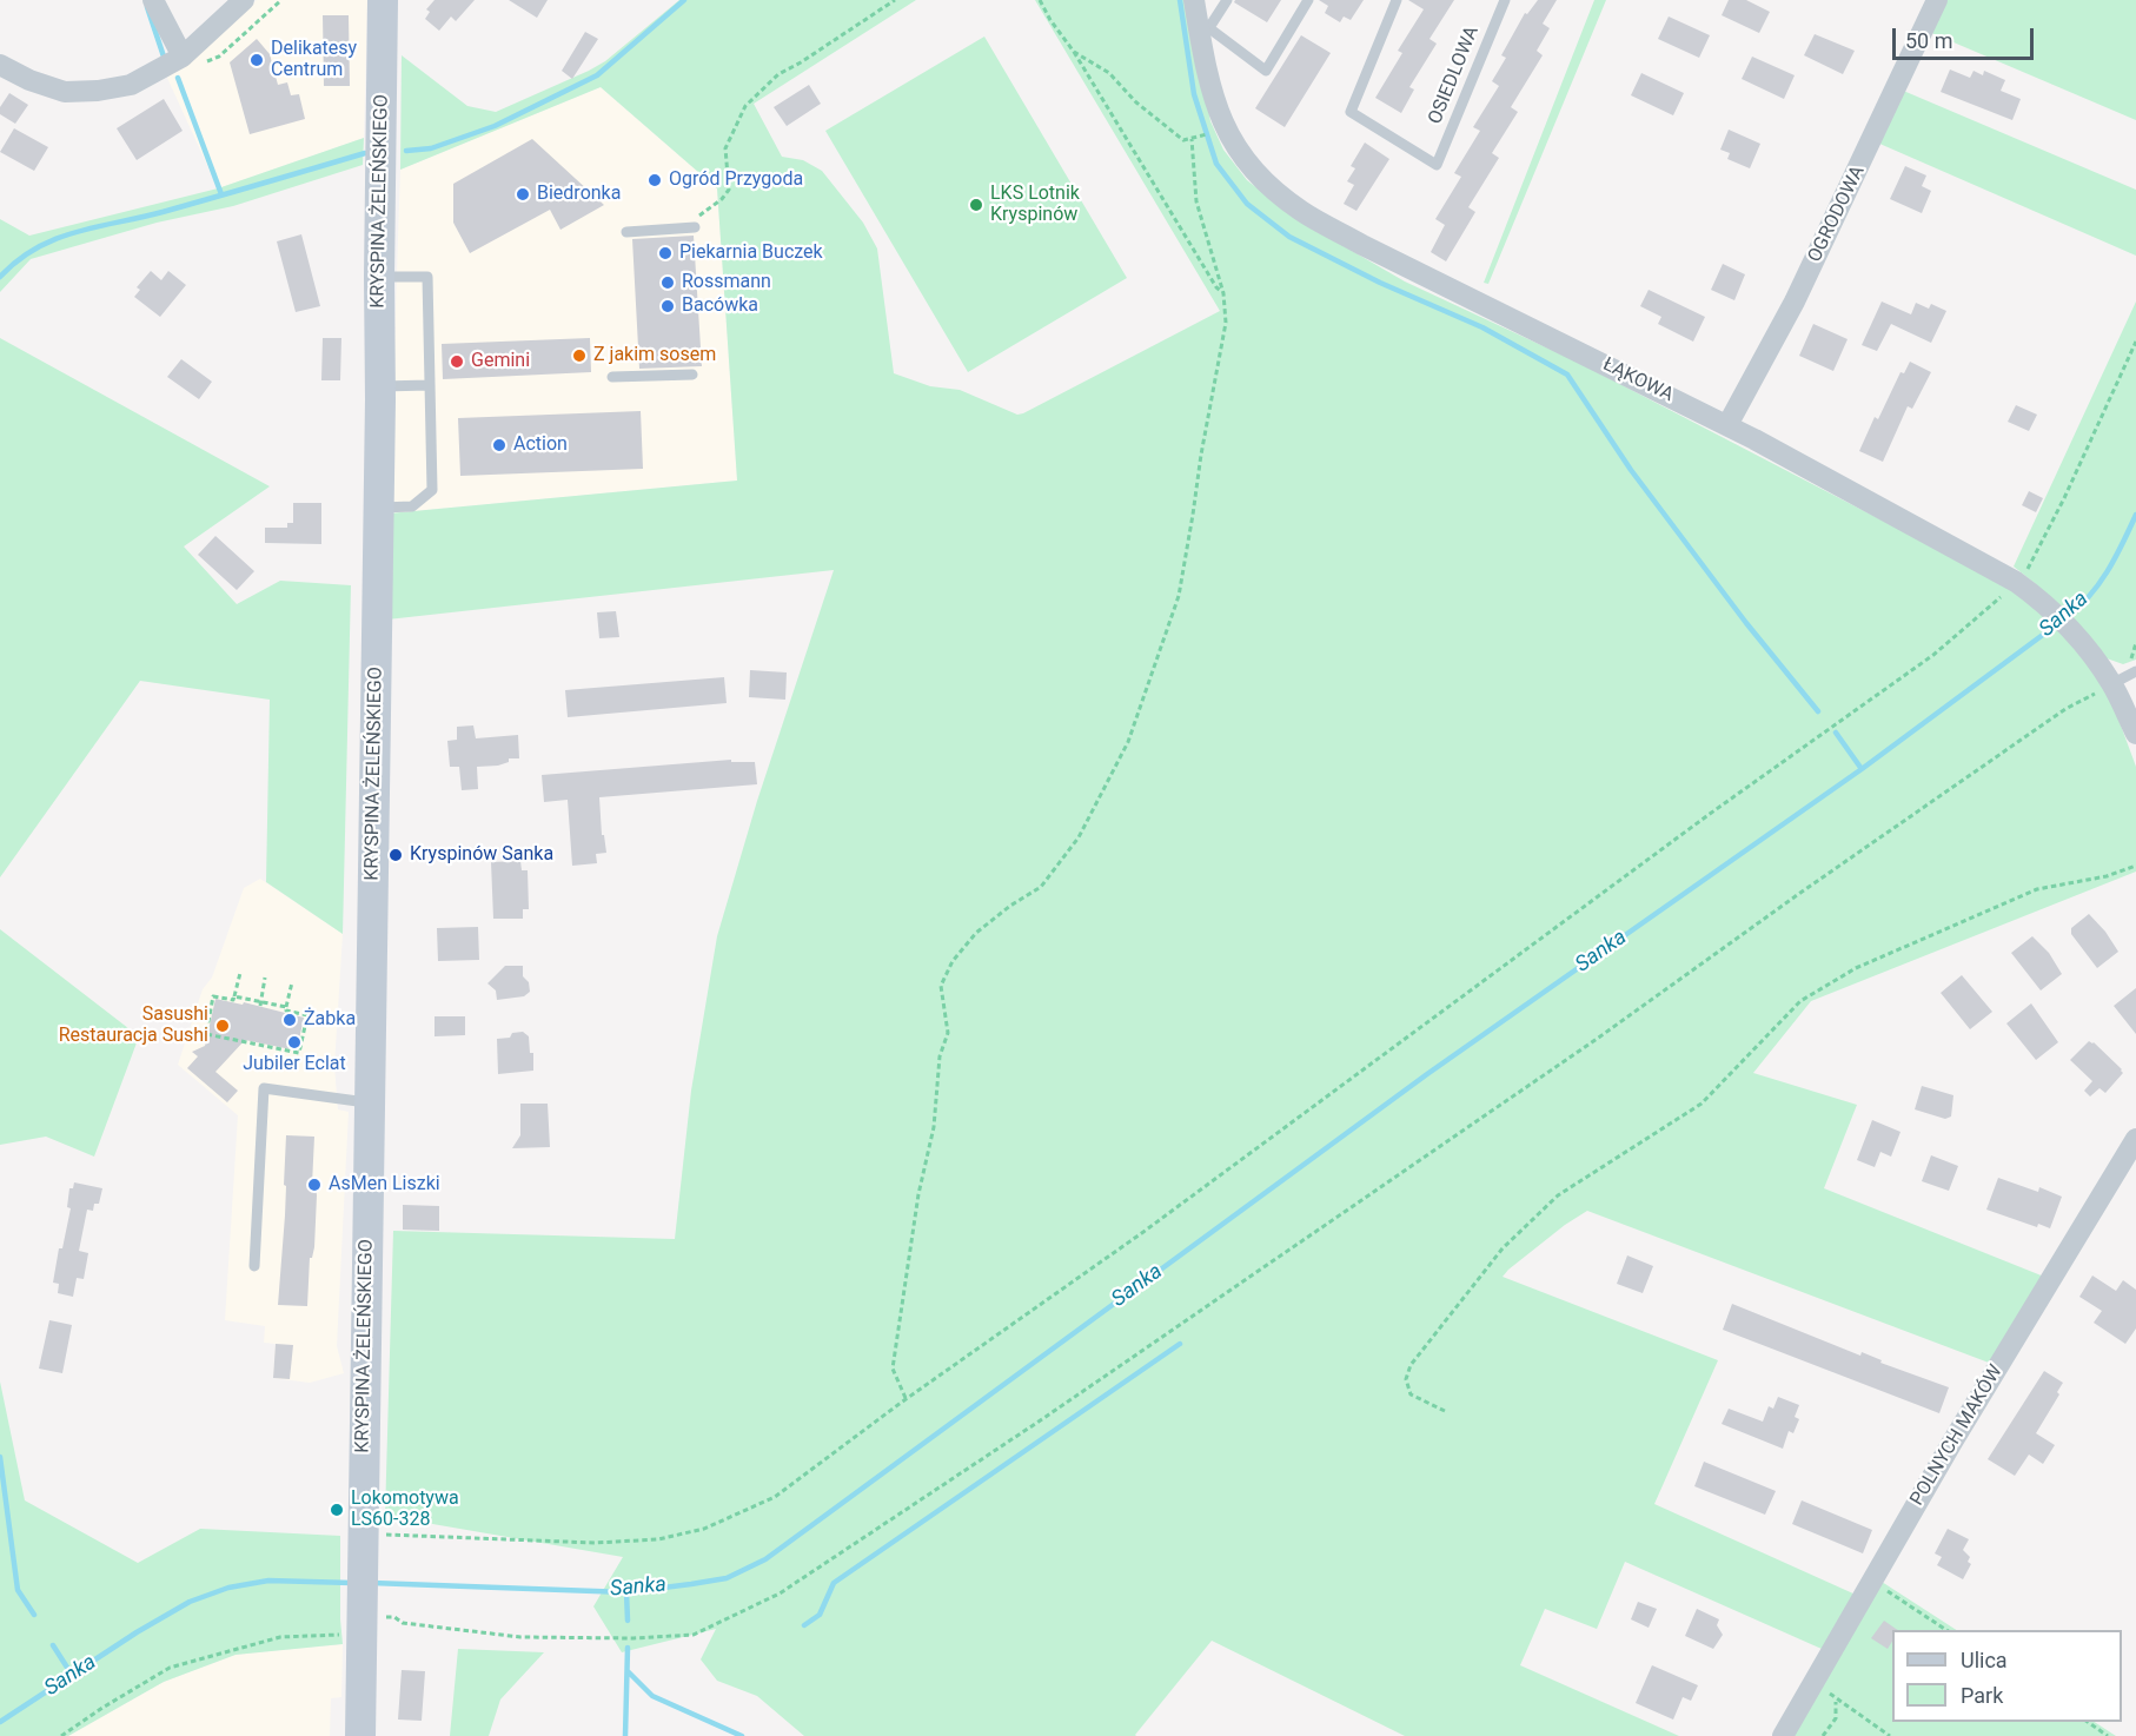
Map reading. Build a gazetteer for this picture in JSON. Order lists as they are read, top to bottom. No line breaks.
{"streets":{"main road":["KRYSPINA ŻELEŃSKIEGO"],"street":["OGRODOWA","ŁĄKOWA","POLNYCH MAKÓW"],"lane":["OSIEDLOWA"]},"crossings":[["OGRODOWA","ŁĄKOWA"]],"water":["Sanka"],"places":["Delikatesy Centrum","Ogród Przygoda","Biedronka","LKS Lotnik Kryspinów","Piekarnia Buczek","Rossmann","Bacówka","Z jakim sosem","Gemini","Action","Kryspinów Sanka","Żabka","Sasushi Restauracja Sushi","Jubiler Eclat","AsMen Liszki","Lokomotywa LS60-328"],"legend":["Ulica","Park"],"scale_bar":"50 m"}
